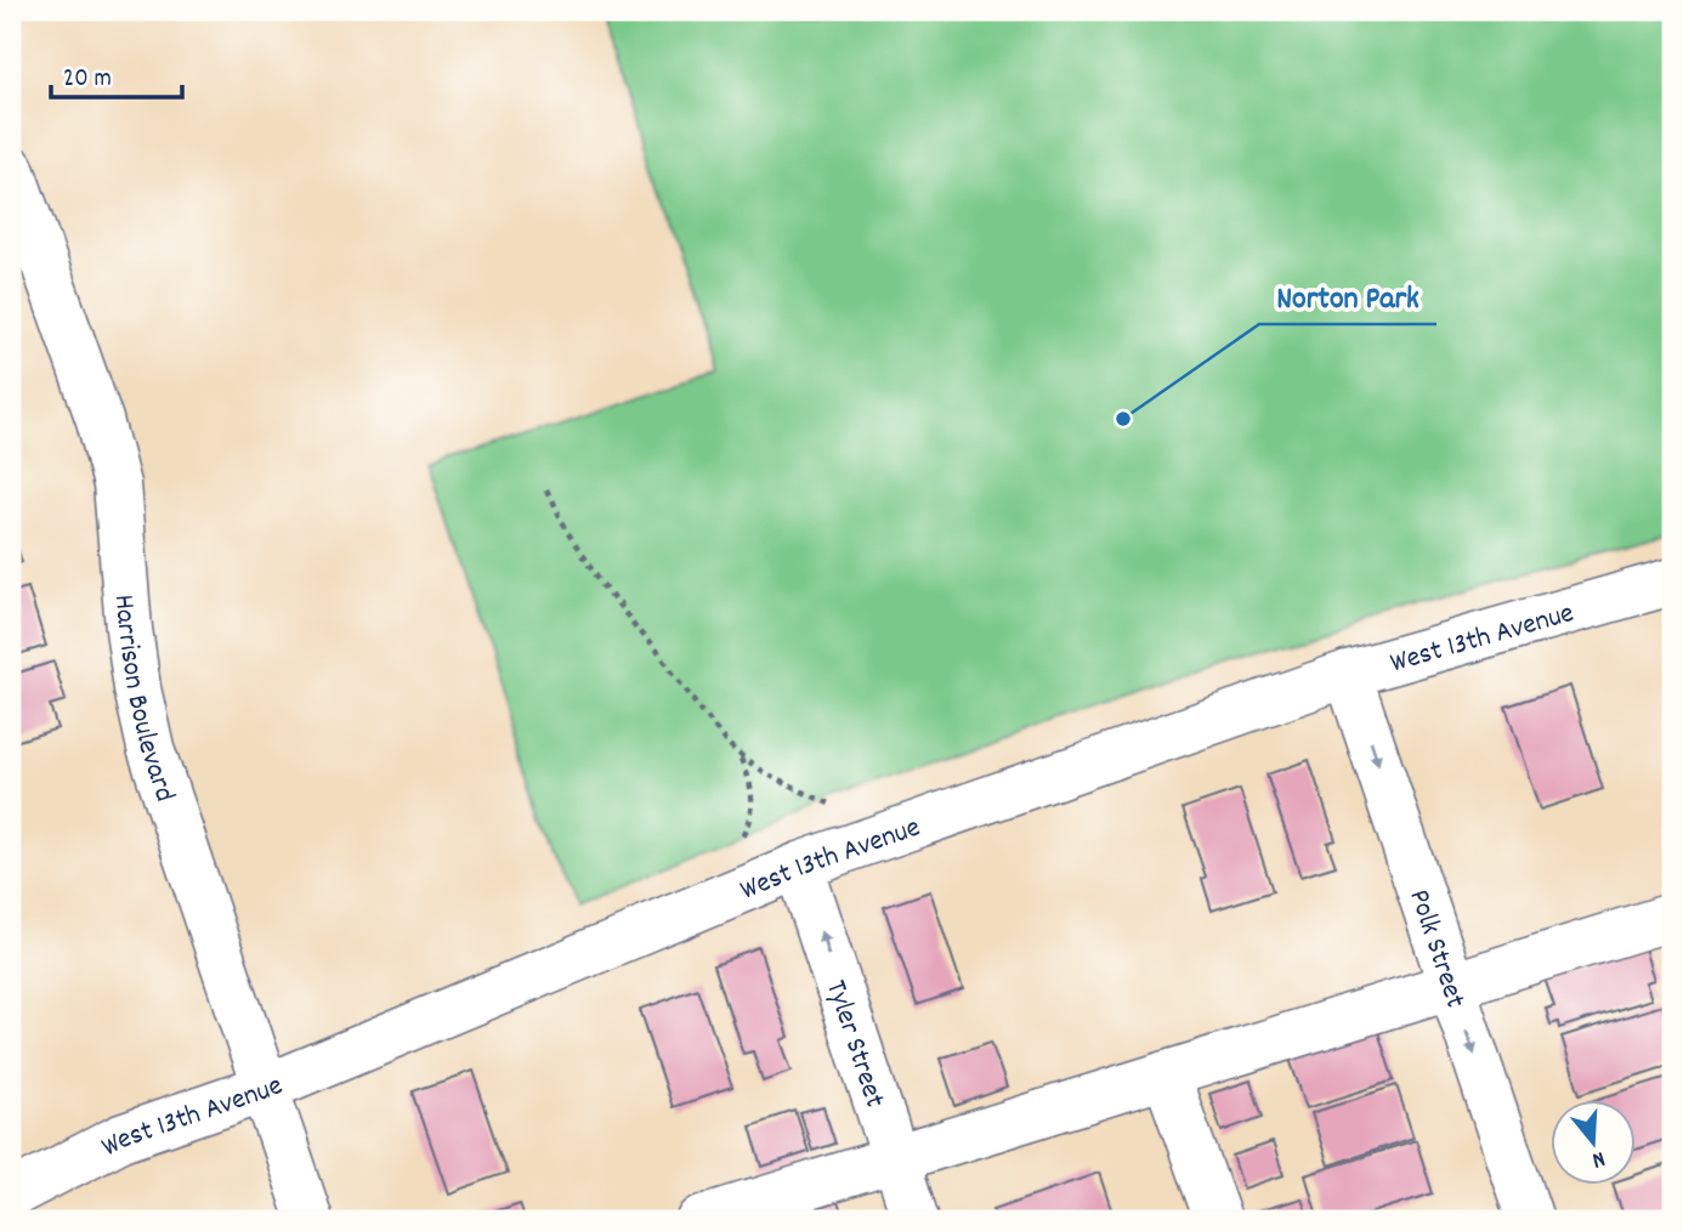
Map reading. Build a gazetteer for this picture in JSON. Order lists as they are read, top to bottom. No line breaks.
{"streets":{"street":["West 13th Avenue","Harrison Boulevard","Polk Street","Tyler Street"]},"crossings":[["West 13th Avenue","Harrison Boulevard"],["West 13th Avenue","Polk Street"],["West 13th Avenue","Tyler Street"]],"one_way":["Polk Street","Tyler Street"],"places":["Norton Park"],"scale_bar":"20 m","north":"bottom"}
